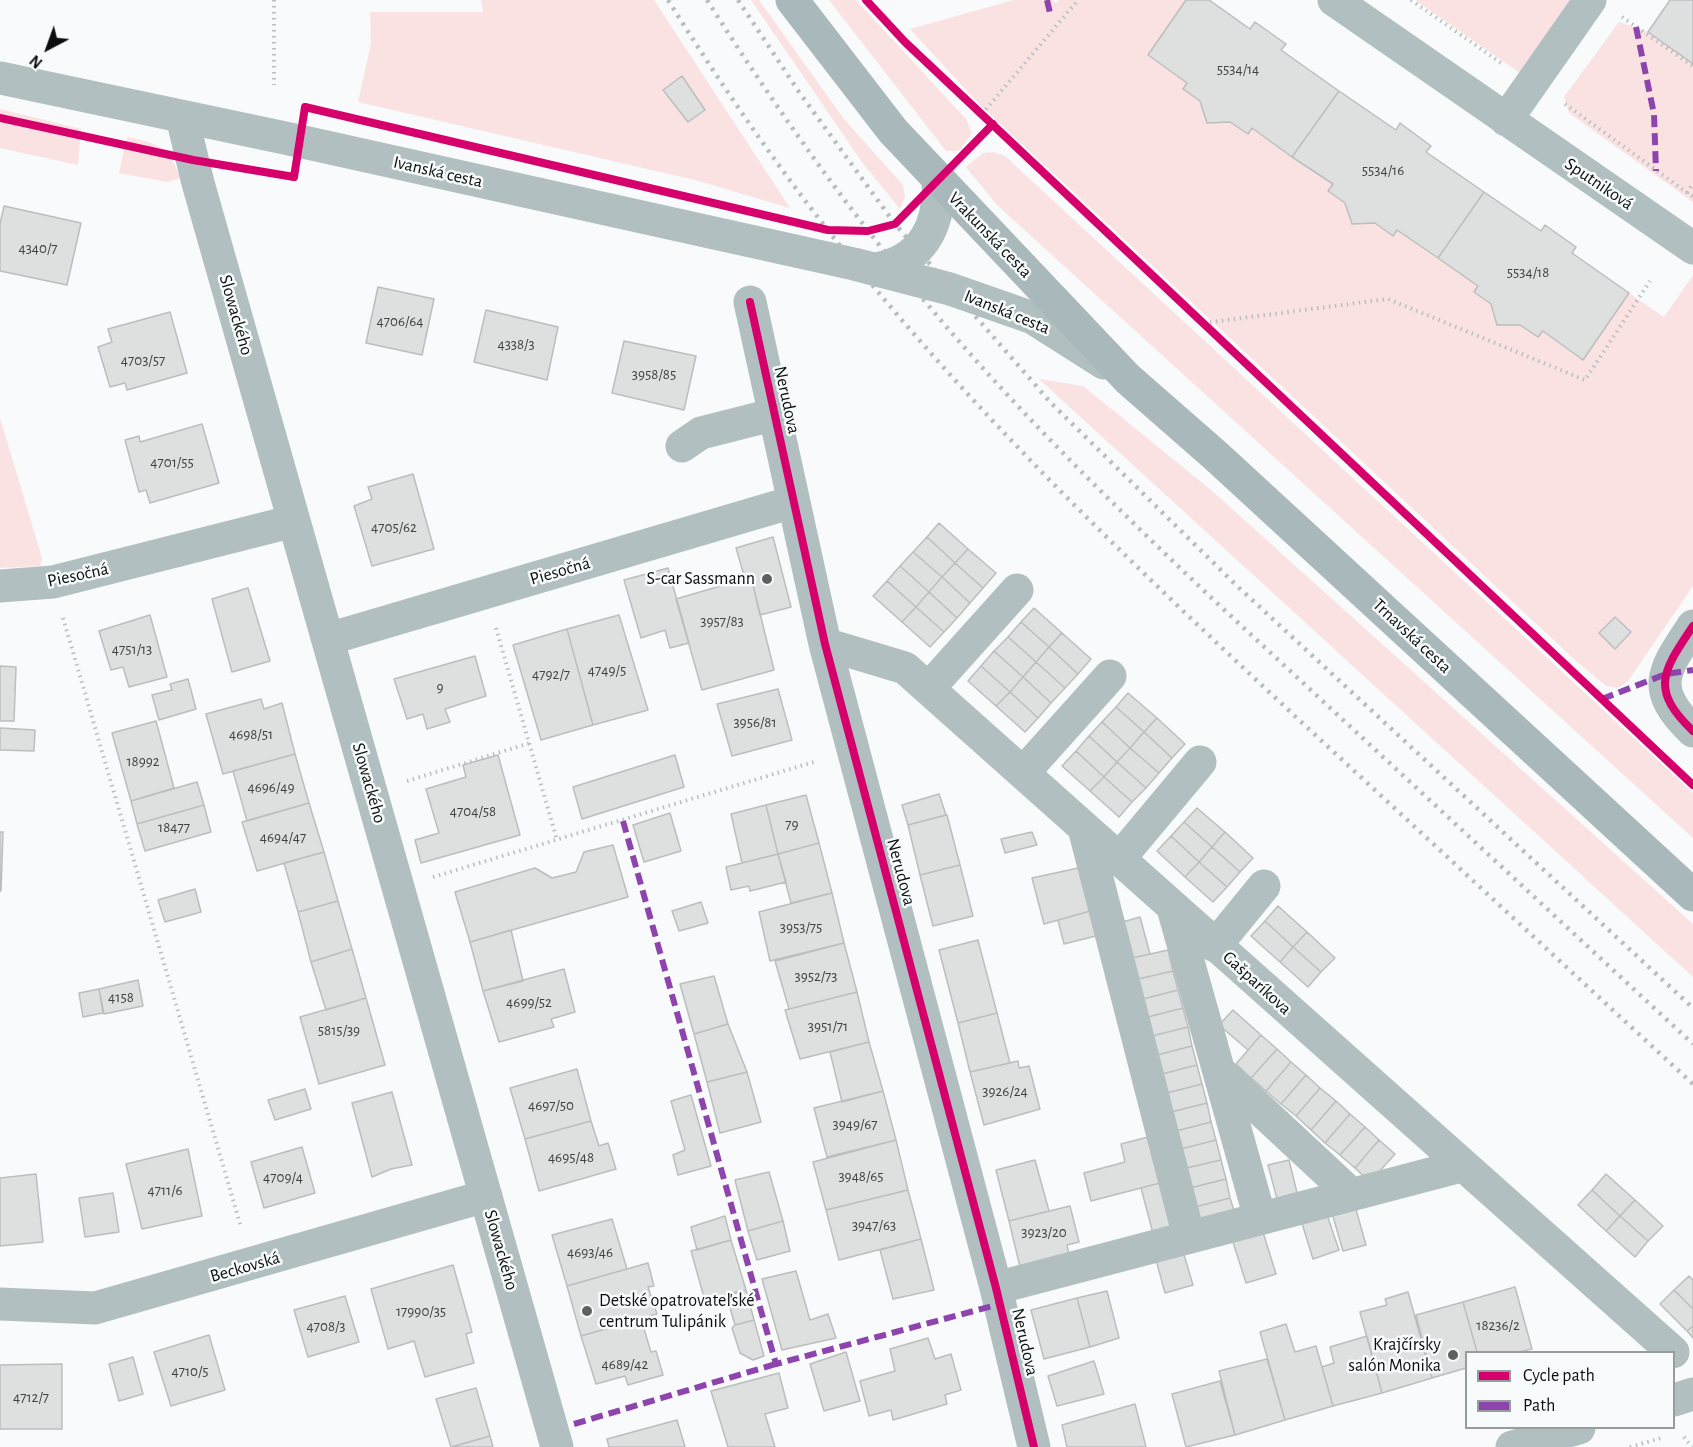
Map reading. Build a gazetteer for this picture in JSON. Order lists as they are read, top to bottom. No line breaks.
{"streets":{"main road":["Vrakunská cesta","Trnavská cesta"],"street":["Ivanská cesta","Sputniková","Slowackého","Nerudova","Piesočná","Gašparíkova","Beckovská"]},"crossings":[["Ivanská cesta","Vrakunská cesta"],["Ivanská cesta","Slowackého"],["Ivanská cesta","Trnavská cesta"],["Vrakunská cesta","Trnavská cesta"],["Slowackého","Piesočná"],["Slowackého","Beckovská"],["Nerudova","Piesočná"],["Nerudova","Gašparíkova"]],"places":["S-car Sassmann","Detské opatrovateľské centrum Tulipánik","Krajčírsky salón Monika"],"house_numbers":["5534/14","5534/16","4340/7","5534/18","4706/64","4338/3","4703/57","3958/85","4701/55","4705/62","3957/83","4751/13","4749/5","4792/7","9","3956/81","4698/51","18992","4696/49","4704/58","79","18477","4694/47","3953/75","3952/73","4158","4699/52","3951/71","5815/39","3926/24","4697/50","3949/67","4695/48","3948/65","4709/4","4711/6","3947/63","3923/20","4693/46","17990/35","18236/2","4708/3","4689/42","4710/5","4712/7"],"legend":["Cycle path","Path"],"north":"bottom left"}
